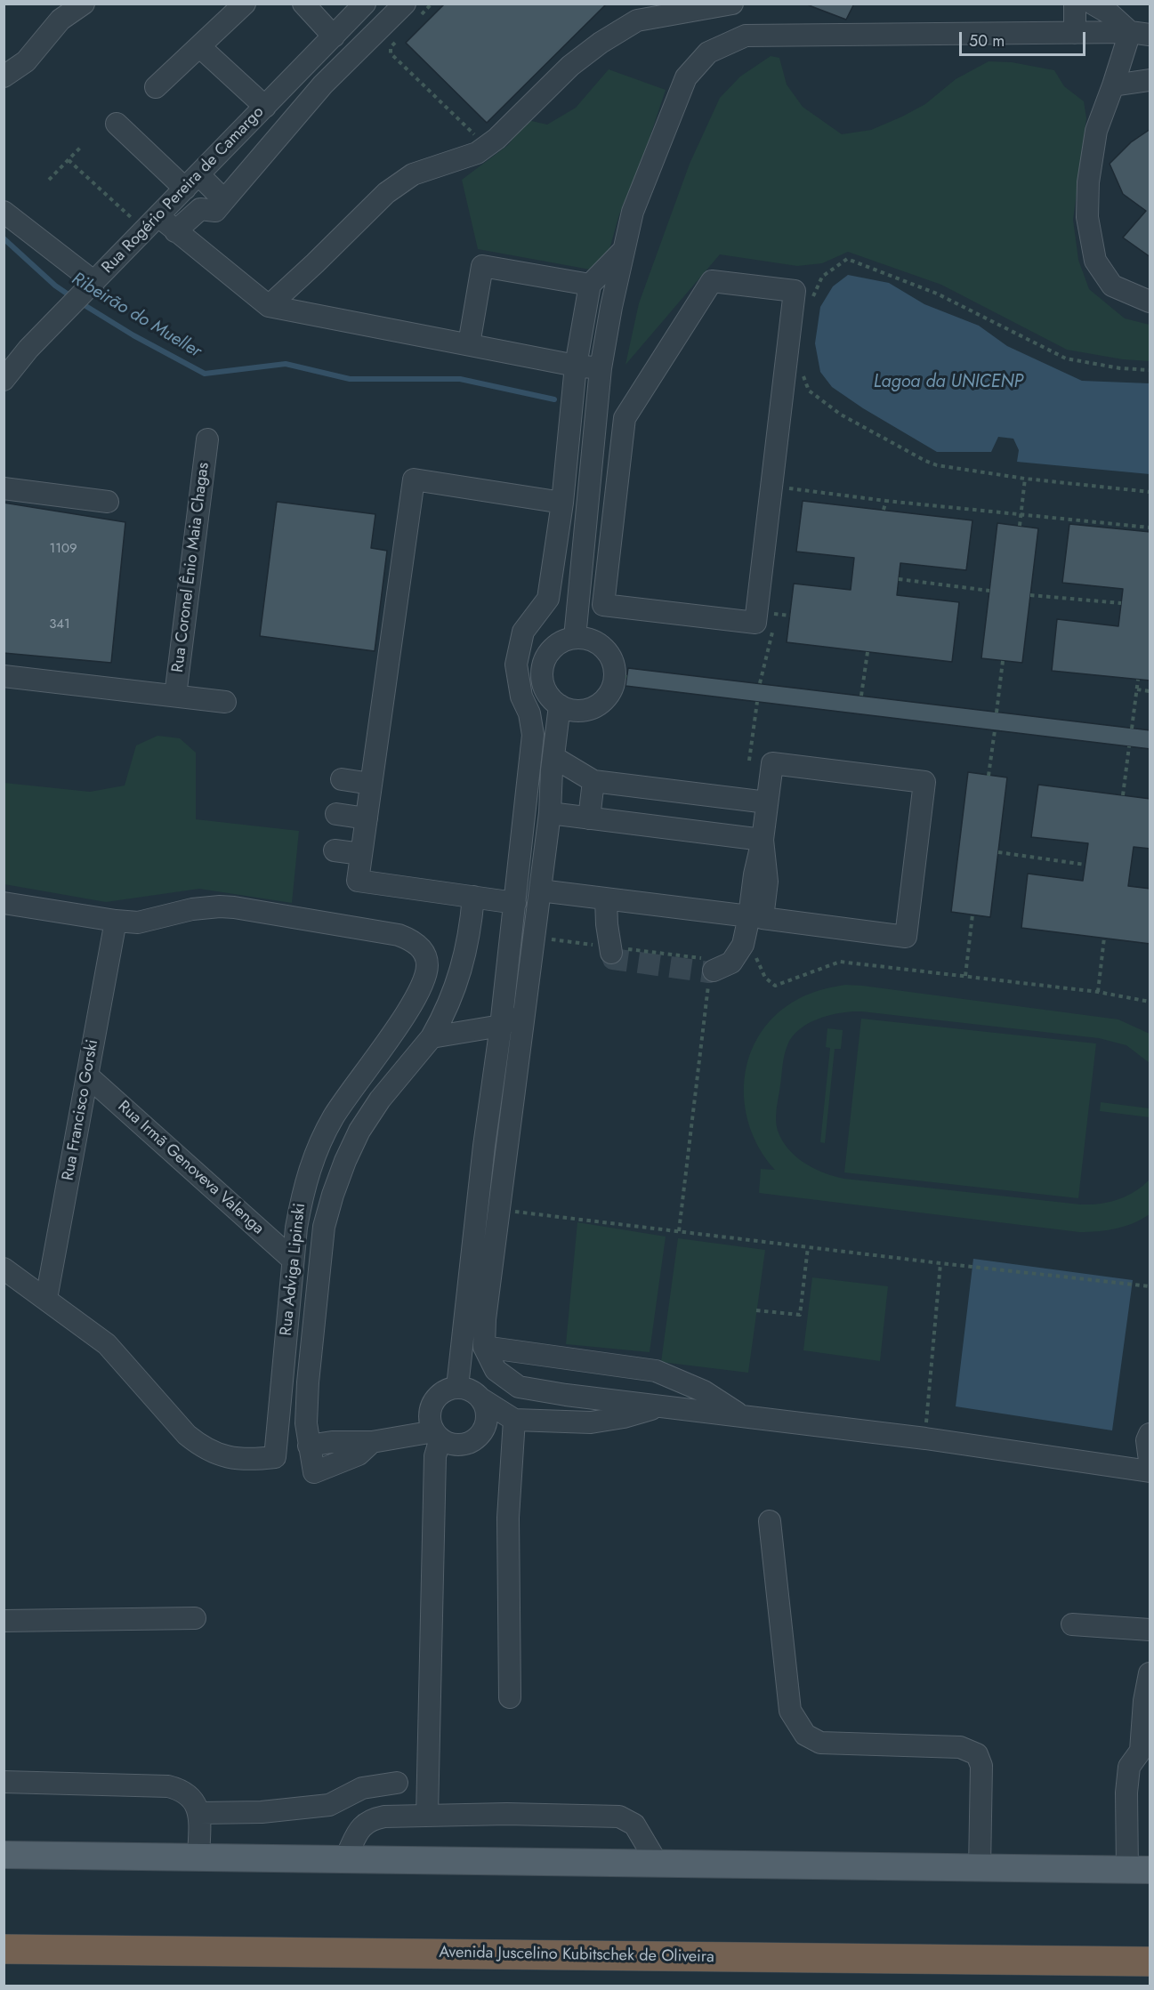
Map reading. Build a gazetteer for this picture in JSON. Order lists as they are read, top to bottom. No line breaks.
{"streets":{"highway":["Avenida Juscelino Kubitschek de Oliveira"],"street":["Rua Rogério Pereira de Camargo","Rua Coronel Ênio Maia Chagas","Rua Francisco Gorski","Rua Irmã Genoveva Valenga","Rua Adviga Lipinski"]},"crossings":[["Rua Francisco Gorski","Rua Irmã Genoveva Valenga"],["Rua Francisco Gorski","Rua Adviga Lipinski"],["Rua Irmã Genoveva Valenga","Rua Adviga Lipinski"]],"water":["Ribeirão do Mueller","Lagoa da UNICENP"],"house_numbers":["1109","341"],"scale_bar":"50 m"}
